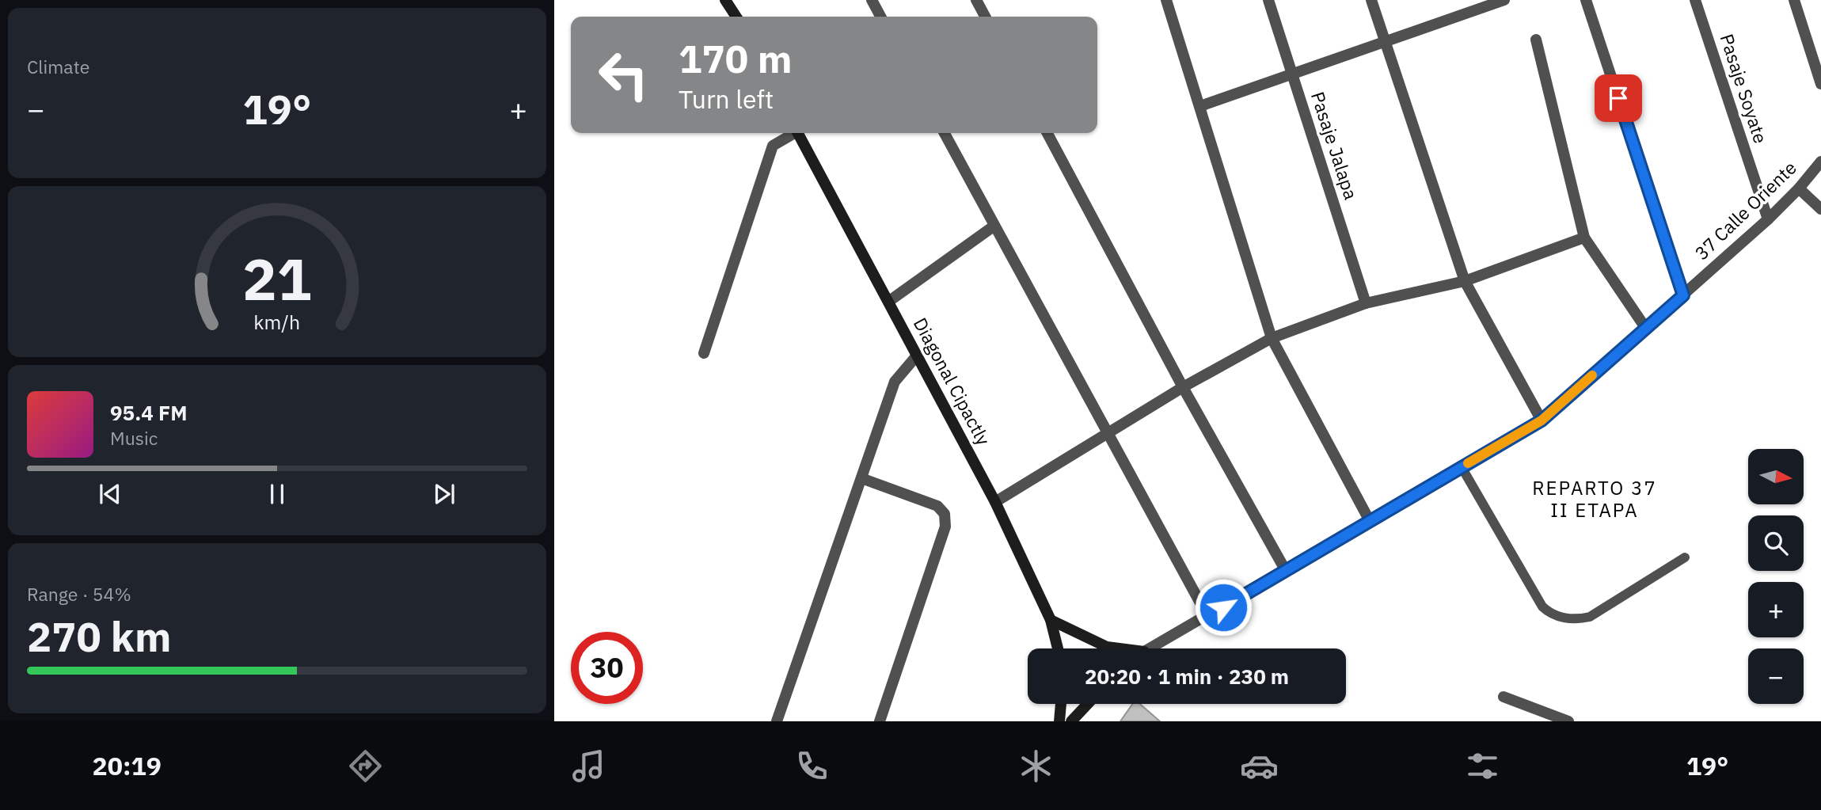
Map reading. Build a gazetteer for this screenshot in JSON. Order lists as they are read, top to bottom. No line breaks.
{"streets":{"street":["Pasaje Soyate","Pasaje Jalapa","37 Calle Oriente","Diagonal Cipactly"]},"crossings":[["Pasaje Soyate","37 Calle Oriente"]],"districts":["REPARTO 37 II ETAPA"],"north":"right","page":{"tile":["Climate",["Range · 54%","270 km"]],"turn":["170 m","Turn left"],"heat":["−","19°","+"],"song":["95.4 FM","Music"],"map_buttons":["+","−"],"limit":"30","trip":"20:20 · 1 min · 230 m","tabs":["20:19","19°"],"gauge":["21","km/h"]}}
